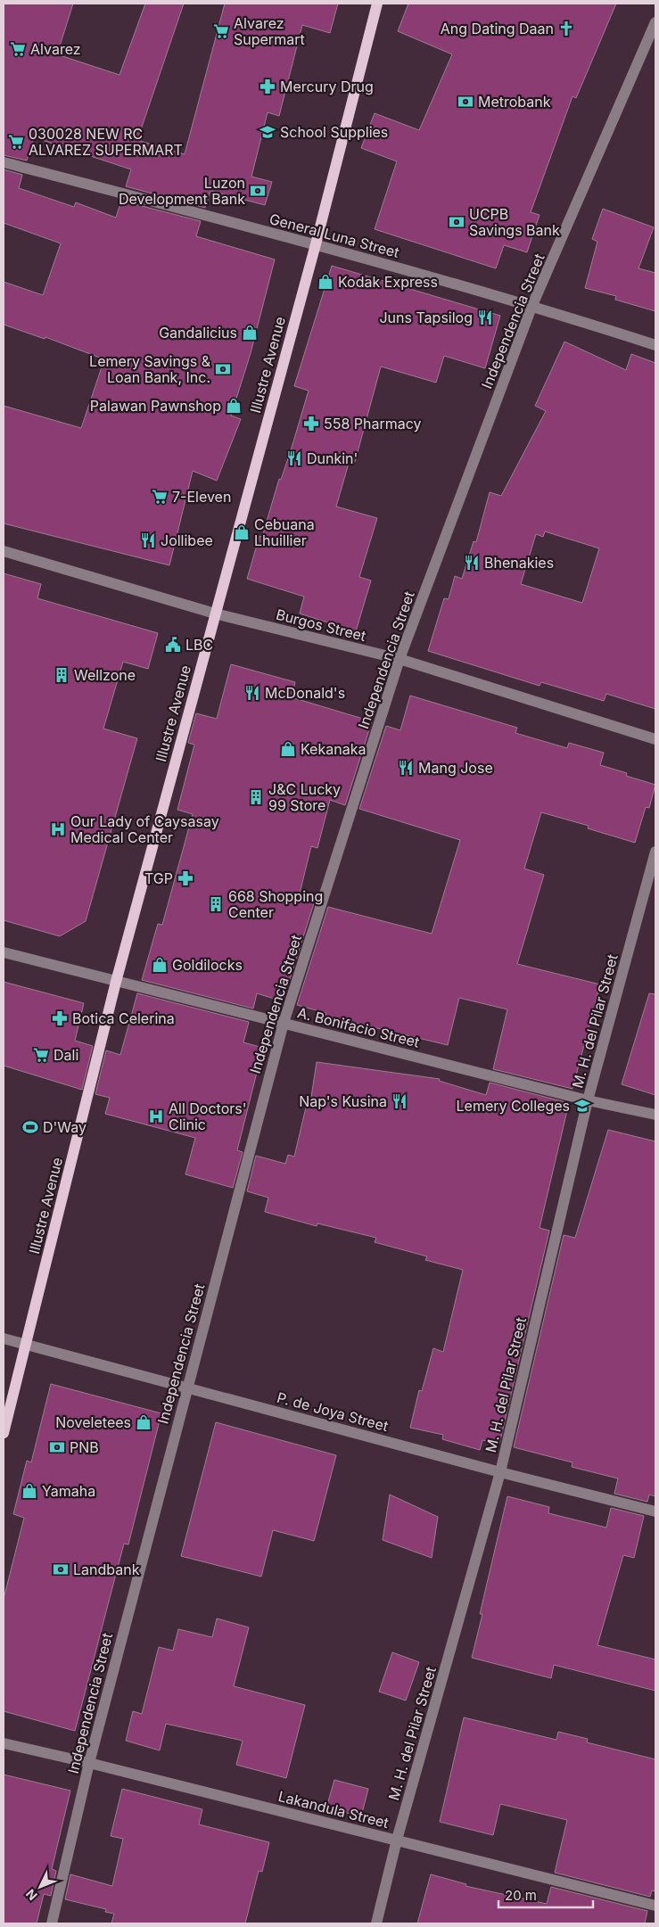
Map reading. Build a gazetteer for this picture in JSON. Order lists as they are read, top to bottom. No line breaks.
{"streets":{"main road":["Illustre Avenue"],"street":["General Luna Street","Independencia Street","Burgos Street","M. H. del Pilar Street","A. Bonifacio Street","P. de Joya Street","Lakandula Street"]},"crossings":[["General Luna Street","Independencia Street"],["General Luna Street","Illustre Avenue"],["Independencia Street","Burgos Street"],["Independencia Street","A. Bonifacio Street"],["Independencia Street","P. de Joya Street"],["Independencia Street","Lakandula Street"],["Illustre Avenue","Burgos Street"],["Illustre Avenue","A. Bonifacio Street"],["Illustre Avenue","P. de Joya Street"],["M. H. del Pilar Street","A. Bonifacio Street"],["M. H. del Pilar Street","P. de Joya Street"],["M. H. del Pilar Street","Lakandula Street"]],"places":{"church":["Ang Dating Daan"],"supermarket":["Alvarez Supermart","Alvarez","030028 NEW RC ALVAREZ SUPERMART","7-Eleven","Dali"],"pharmacy":["Mercury Drug","558 Pharmacy","TGP","Botica Celerina"],"bank":["Metrobank","Luzon Development Bank","UCPB Savings Bank","Lemery Savings & Loan Bank, Inc.","PNB","Landbank"],"school or university":["School Supplies","Lemery Colleges"],"shop":["Kodak Express","Gandalicius","Palawan Pawnshop","Cebuana Lhuillier","Kekanaka","Goldilocks","Noveletees","Yamaha"],"restaurant":["Juns Tapsilog","Dunkin'","Jollibee","Bhenakies","McDonald's","Mang Jose","Nap's Kusina"],"public building":["LBC"],"building":["Wellzone","J&C Lucky 99 Store","668 Shopping Center"],"hospital":["Our Lady of Caysasay Medical Center","All Doctors' Clinic"],"sports":["D'Way"]},"scale_bar":"20 m","north":"bottom left"}
